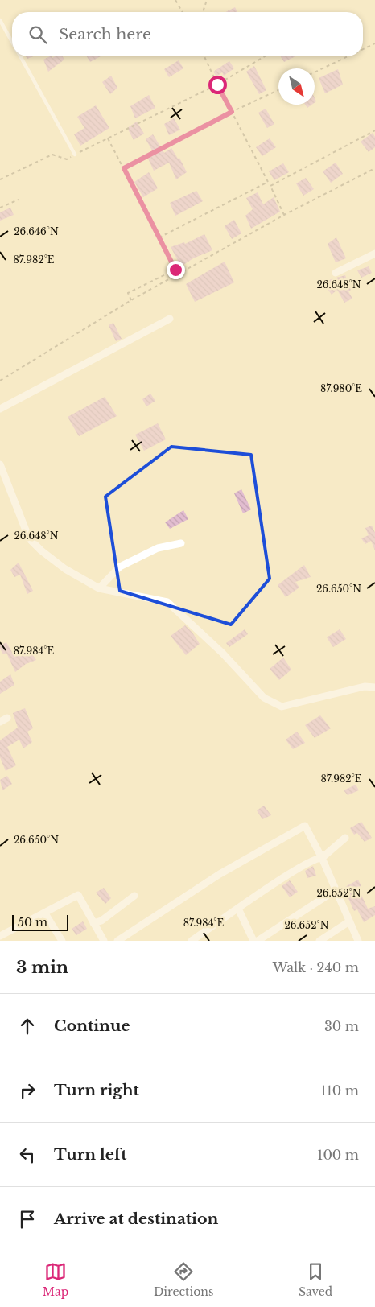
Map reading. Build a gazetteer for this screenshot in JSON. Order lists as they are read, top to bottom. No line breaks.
{"scale_bar":"50 m","north":"bottom right","page":{"search":"Search here","scale":"50 m","heading":["3 min","Walk · 240 m"],"list":[["Continue","30 m"],["Turn right","110 m"],["Turn left","100 m"],"Arrive at destination"],"nav":["Map","Directions","Saved"]},"coordinates":["26.646°N","87.982°E","26.648°N","87.980°E","26.650°N","87.984°E","26.652°N"]}
